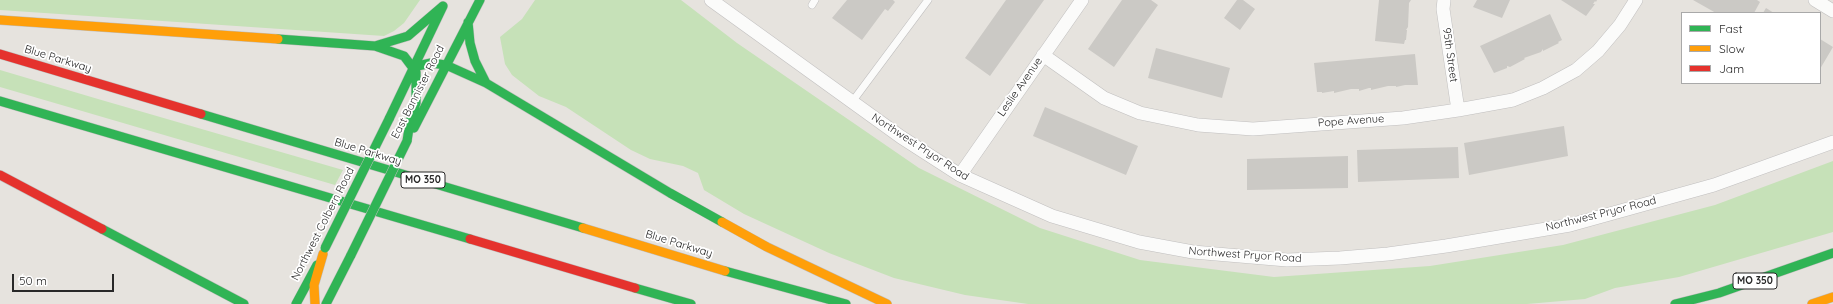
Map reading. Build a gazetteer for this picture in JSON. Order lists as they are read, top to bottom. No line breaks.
{"streets":{"main road":["Blue Parkway","East Bannister Road","MO 350","Northwest Colbern Road"],"street":["95th Street","Leslie Avenue","Pope Avenue","Northwest Pryor Road"]},"crossings":[["95th Street","Pope Avenue"],["Leslie Avenue","Pope Avenue"],["Leslie Avenue","Northwest Pryor Road"],["East Bannister Road","Northwest Colbern Road"]],"legend":["Fast","Slow","Jam"],"scale_bar":"50 m"}
